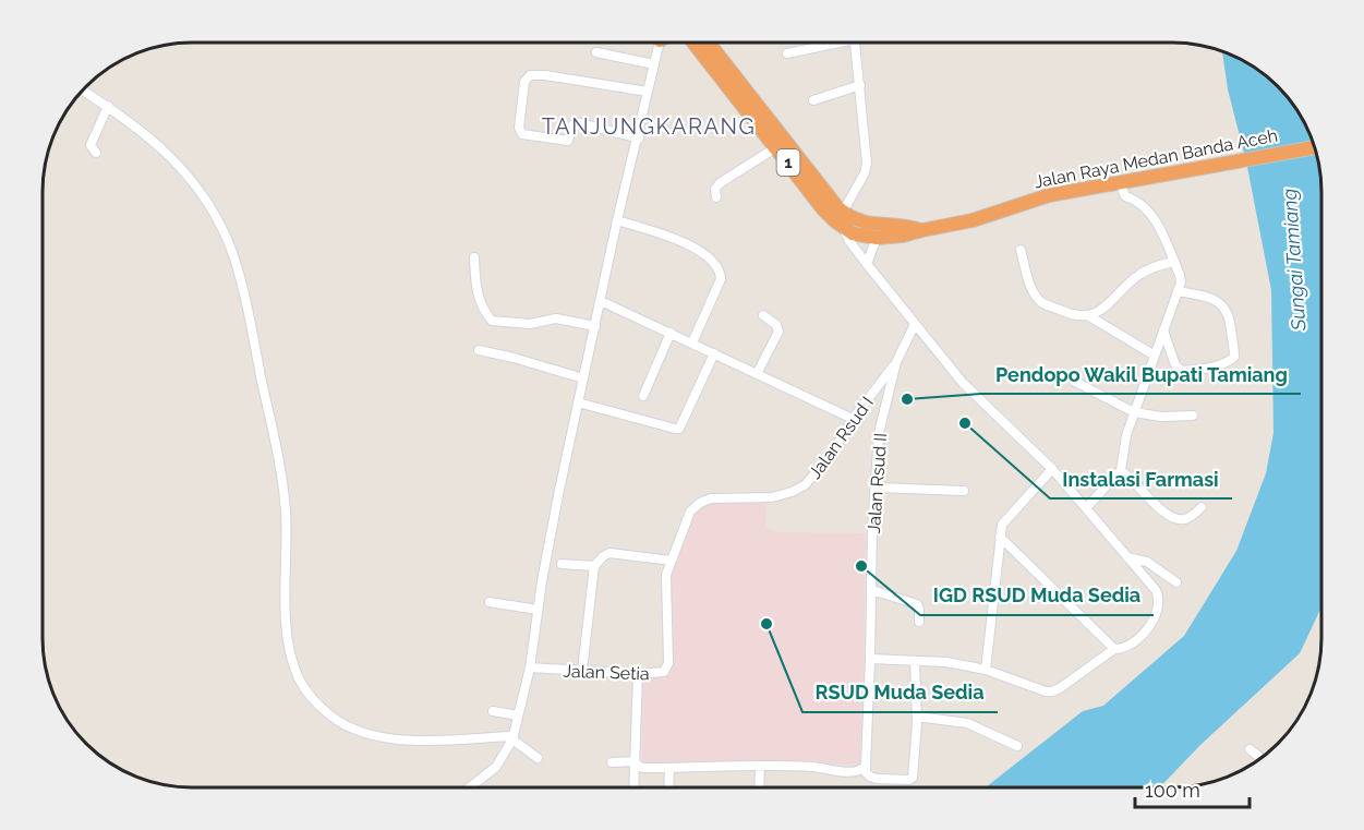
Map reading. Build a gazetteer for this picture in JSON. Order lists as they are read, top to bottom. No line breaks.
{"streets":{"highway":["Jalan Raya Medan Banda Aceh","1"],"street":["Jalan Rsud I","Jalan Rsud II","Jalan Setia"]},"crossings":[["Jalan Rsud I","Jalan Rsud II"],["Jalan Rsud I","Jalan Setia"]],"districts":["TANJUNGKARANG"],"water":["Sungai Tamiang"],"places":["Pendopo Wakil Bupati Tamiang","Instalasi Farmasi","IGD RSUD Muda Sedia","RSUD Muda Sedia"],"scale_bar":"100 m"}
